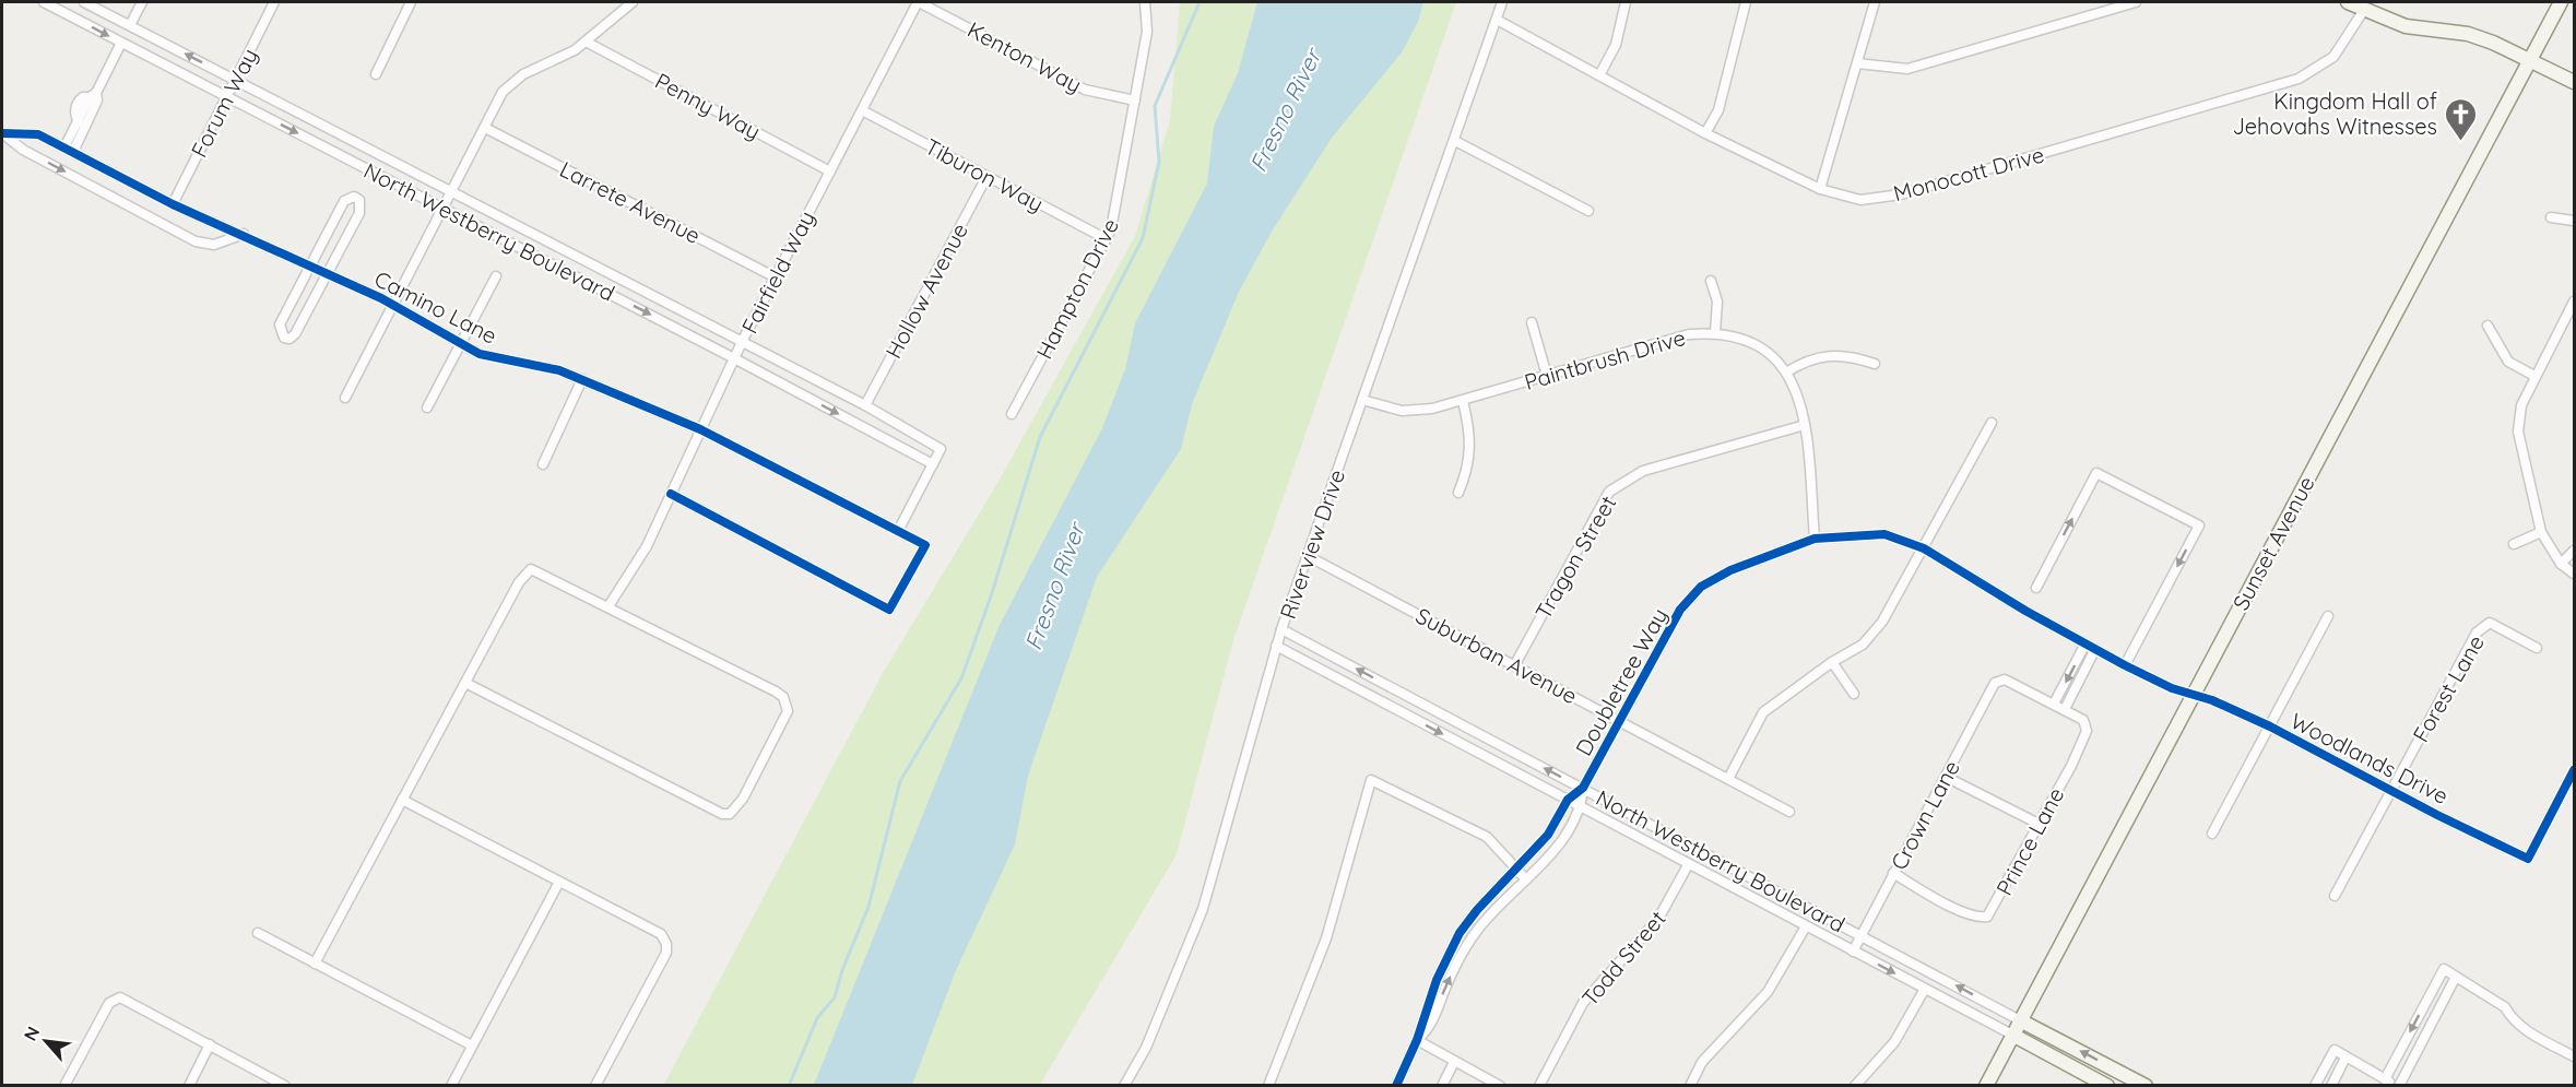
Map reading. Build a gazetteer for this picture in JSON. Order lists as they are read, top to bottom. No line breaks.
{"streets":{"main road":["Sunset Avenue"],"street":["Kenton Way","Forum Way","Penny Way","Monocott Drive","Tiburon Way","Larrete Avenue","North Westberry Boulevard","Fairfield Way","Hampton Drive","Hollow Avenue","Camino Lane","Paintbrush Drive","Riverview Drive","Tragon Street","Suburban Avenue","Doubletree Way","Forest Lane","Woodlands Drive","Crown Lane","Prince Lane","Todd Street"]},"crossings":[["Kenton Way","Fairfield Way"],["Kenton Way","Hampton Drive"],["Forum Way","North Westberry Boulevard"],["Forum Way","Camino Lane"],["Penny Way","Fairfield Way"],["Monocott Drive","Riverview Drive"],["Tiburon Way","Fairfield Way"],["Tiburon Way","Hampton Drive"],["Tiburon Way","Hollow Avenue"],["Larrete Avenue","Fairfield Way"],["North Westberry Boulevard","Fairfield Way"],["North Westberry Boulevard","Hollow Avenue"],["North Westberry Boulevard","Sunset Avenue"],["North Westberry Boulevard","Riverview Drive"],["North Westberry Boulevard","Doubletree Way"],["North Westberry Boulevard","Crown Lane"],["North Westberry Boulevard","Todd Street"],["Fairfield Way","Camino Lane"],["Paintbrush Drive","Riverview Drive"],["Paintbrush Drive","Tragon Street"],["Paintbrush Drive","Doubletree Way"],["Sunset Avenue","Doubletree Way"],["Sunset Avenue","Woodlands Drive"],["Riverview Drive","Suburban Avenue"],["Tragon Street","Suburban Avenue"],["Suburban Avenue","Doubletree Way"],["Doubletree Way","Woodlands Drive"],["Forest Lane","Woodlands Drive"],["Crown Lane","Prince Lane"]],"water":["Fresno River"],"places":{"church":["Kingdom Hall of Jehovahs Witnesses"]},"north":"top left"}
